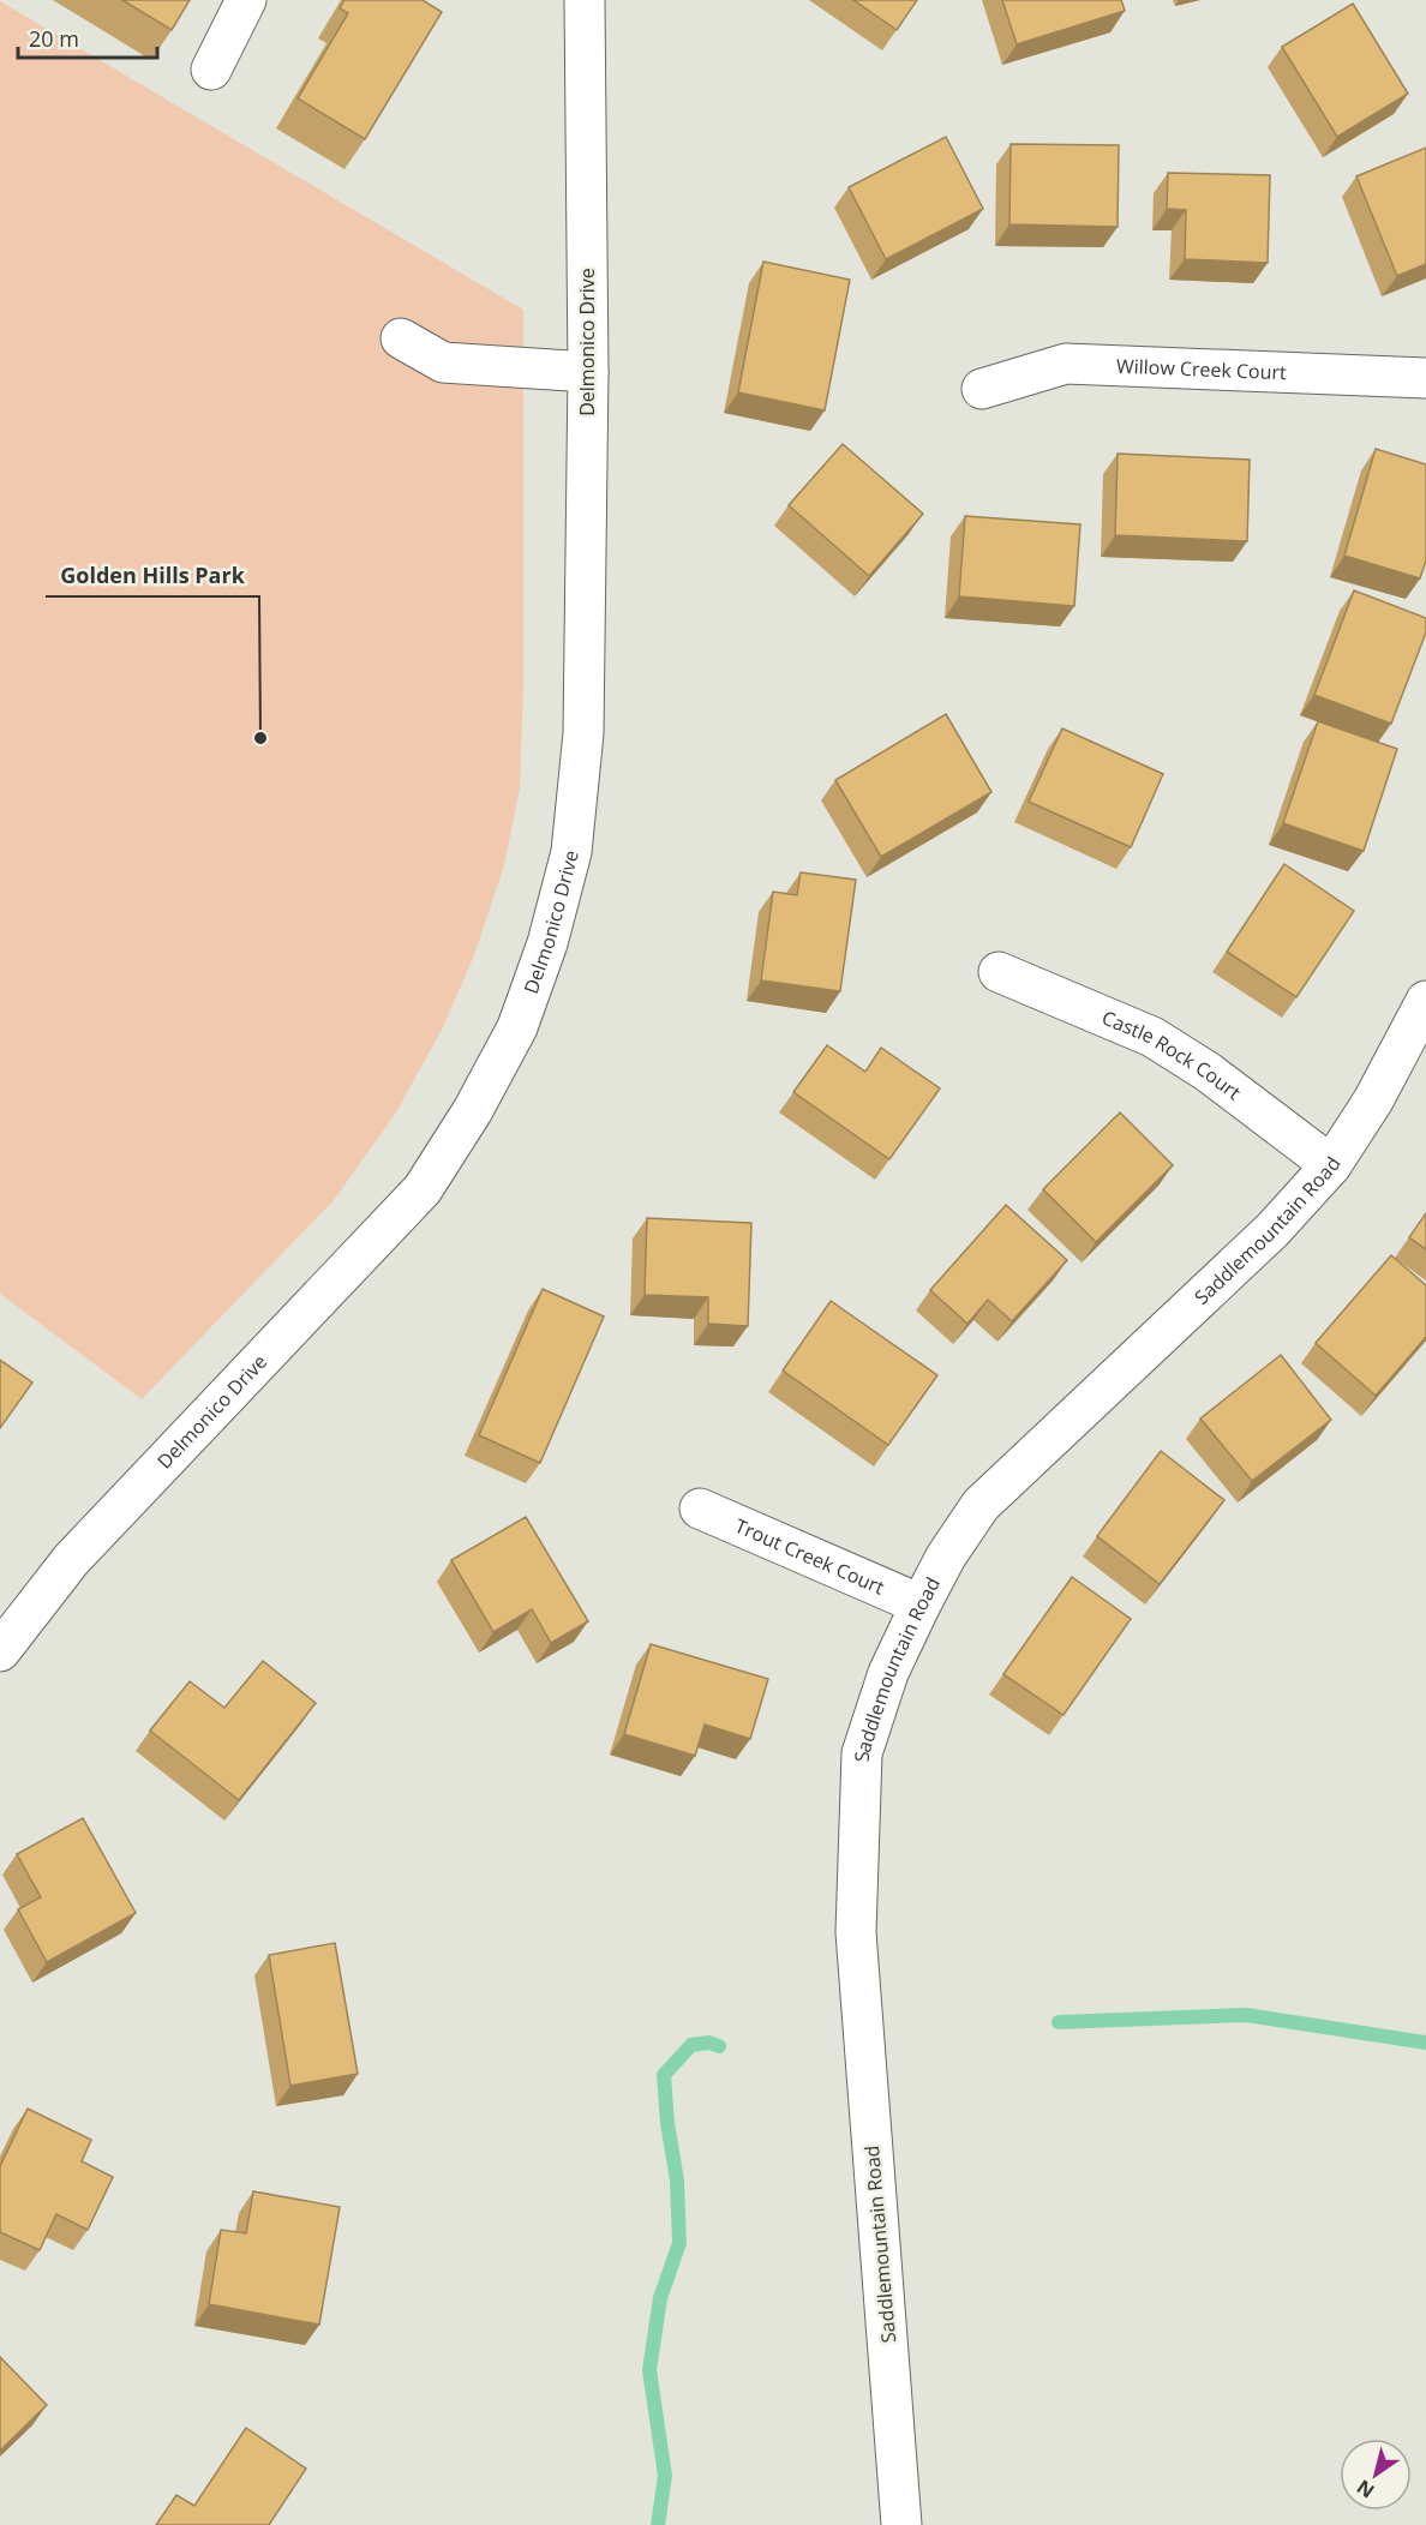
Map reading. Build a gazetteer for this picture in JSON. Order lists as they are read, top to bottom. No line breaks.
{"streets":{"street":["Delmonico Drive","Willow Creek Court","Castle Rock Court","Saddlemountain Road","Trout Creek Court"]},"crossings":[["Castle Rock Court","Saddlemountain Road"],["Saddlemountain Road","Trout Creek Court"]],"places":["Golden Hills Park"],"scale_bar":"20 m","north":"bottom left"}
